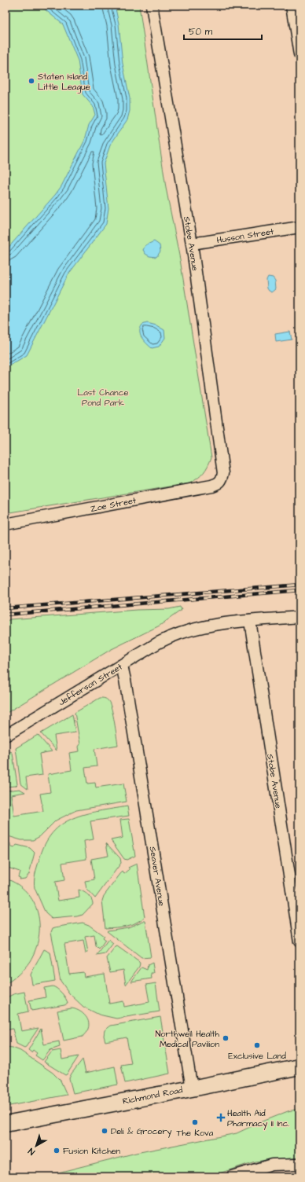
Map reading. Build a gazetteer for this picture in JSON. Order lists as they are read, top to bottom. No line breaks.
{"streets":{"main road":["Richmond Road"],"street":["Husson Street","Stobe Avenue","Zoe Street","Jefferson Street","Seaver Avenue"]},"crossings":[["Husson Street","Stobe Avenue"],["Stobe Avenue","Zoe Street"],["Stobe Avenue","Jefferson Street"],["Jefferson Street","Seaver Avenue"],["Seaver Avenue","Richmond Road"]],"parks":["Last Chance Pond Park"],"places":{"other":["Staten Island Little League","Northwell Health Medical Pavilion","Exclusive Land","The Kova","Deli & Grocery","Fusion Kitchen"],"health":["Health Aid Pharmacy II Inc."]},"scale_bar":"50 m","north":"bottom left"}
